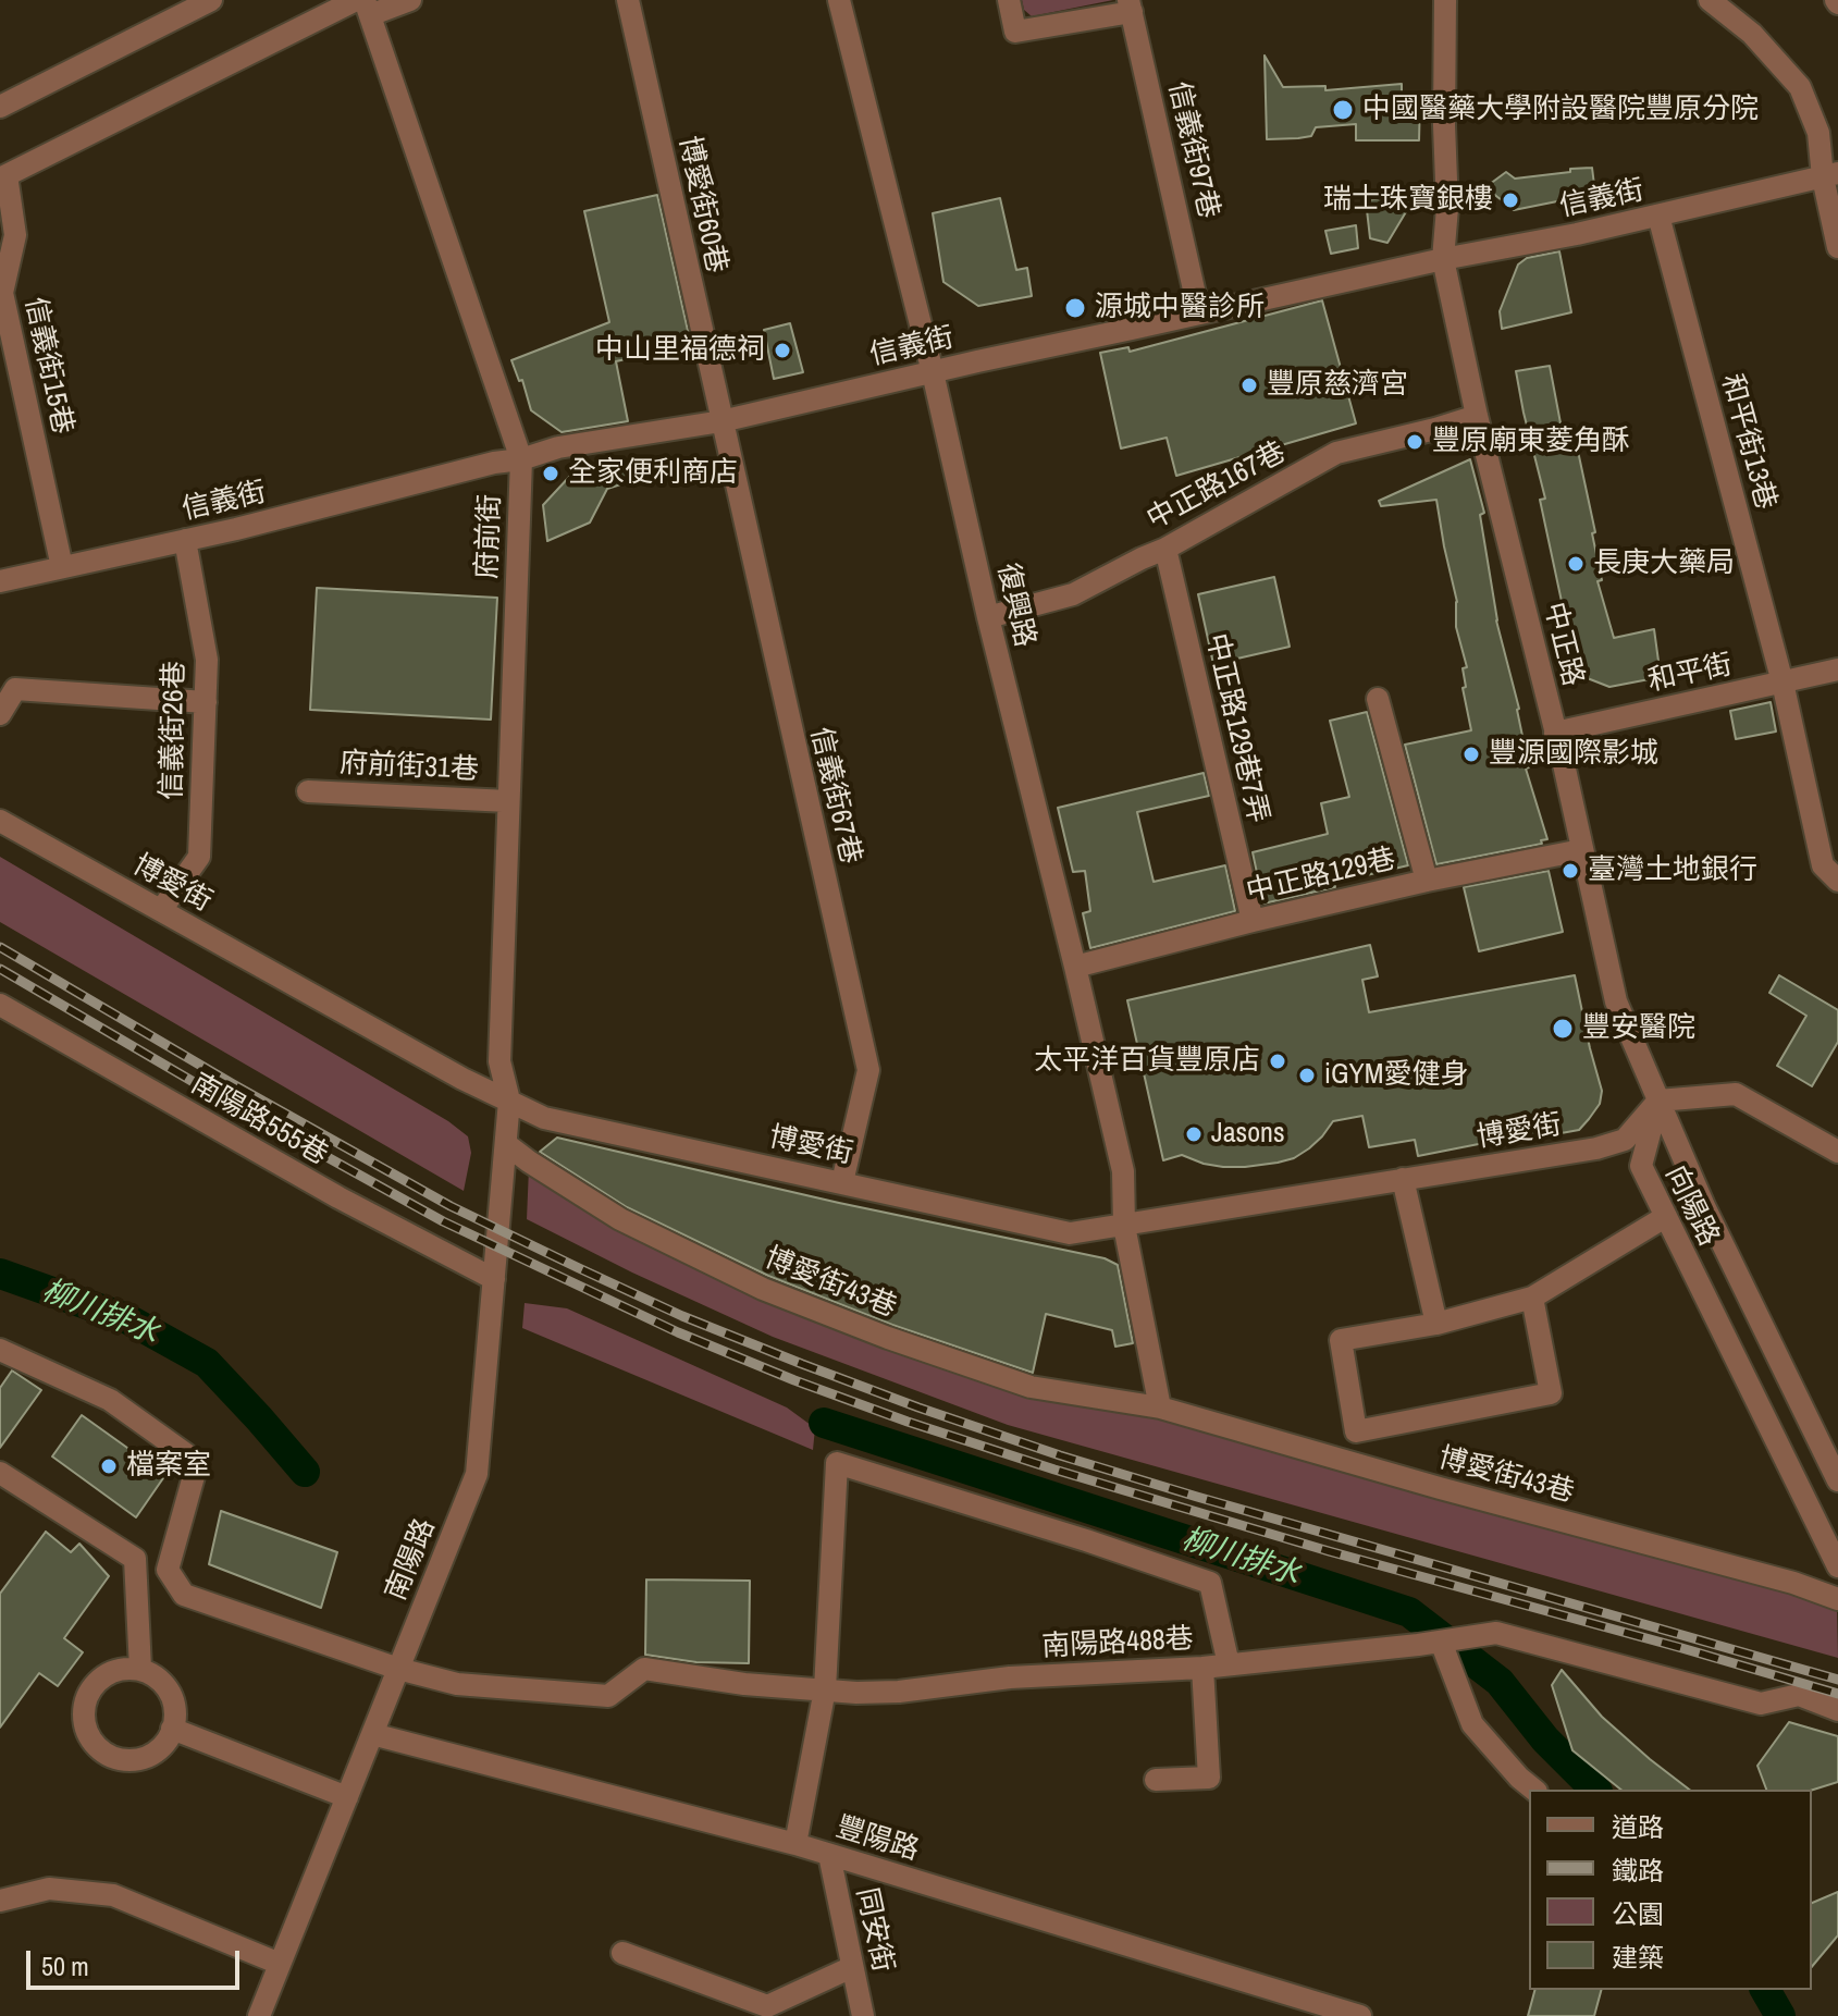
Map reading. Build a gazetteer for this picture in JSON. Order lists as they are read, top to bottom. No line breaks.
{"streets":{"street":["信義街97巷","信義街","博愛街60巷","信義街15巷","和平街13巷","中正路167巷","府前街","復興路","中正路","和平街","中正路129巷7弄","信義街26巷","府前街31巷","信義街67巷","中正路129巷","博愛街","南陽路555巷","向陽路","博愛街43巷","南陽路","南陽路488巷","豐陽路","同安街"]},"crossings":[["信義街97巷","信義街"],["信義街","博愛街60巷"],["信義街","信義街15巷"],["信義街","和平街13巷"],["信義街","府前街"],["信義街","復興路"],["信義街","中正路"],["信義街","信義街26巷"],["信義街","信義街67巷"],["博愛街60巷","信義街67巷"],["和平街13巷","和平街"],["中正路167巷","復興路"],["中正路167巷","中正路"],["中正路167巷","中正路129巷7弄"],["府前街","府前街31巷"],["府前街","博愛街"],["府前街","南陽路"],["復興路","中正路129巷"],["復興路","博愛街"],["中正路","和平街"],["中正路","中正路129巷"],["中正路","博愛街"],["中正路","向陽路"],["中正路129巷7弄","中正路129巷"],["信義街26巷","博愛街"],["信義街67巷","博愛街"],["博愛街","向陽路"],["博愛街","南陽路"],["南陽路555巷","南陽路"],["博愛街43巷","南陽路"],["南陽路","南陽路488巷"],["南陽路","豐陽路"],["豐陽路","同安街"]],"water":["柳川排水"],"places":["中國醫藥大學附設醫院豐原分院","瑞士珠寶銀樓","源城中醫診所","中山里福德祠","豐原慈濟宮","豐原廟東菱角酥","全家便利商店","長庚大藥局","豐源國際影城","臺灣土地銀行","豐安醫院","太平洋百貨豐原店","iGYM愛健身","Jasons","檔案室"],"legend":["道路","鐵路","公園","建築"],"scale_bar":"50 m"}
